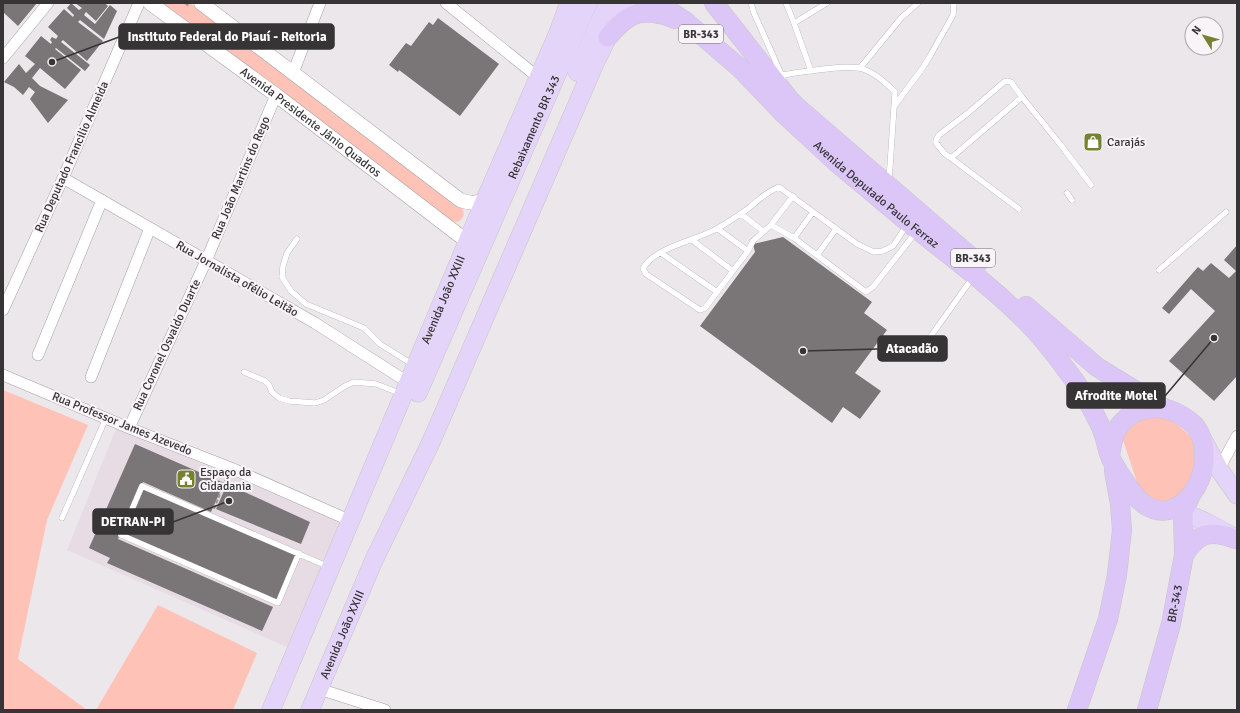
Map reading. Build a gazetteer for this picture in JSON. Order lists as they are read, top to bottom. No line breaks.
{"streets":{"highway":["BR-343","Avenida Deputado Paulo Ferraz"],"main road":["Rebaixamento BR 343","Avenida João XXIII"],"street":["Avenida Presidente Jânio Quadros","Rua Deputado Francilio Almeida","Rua João Martins do Rego","Rua Jornalista ofélio Leitão","Rua Coronel Osvaldo Duarte","Rua Professor James Azevedo"]},"crossings":[["BR-343","Avenida Deputado Paulo Ferraz"],["Avenida Presidente Jânio Quadros","Rebaixamento BR 343"],["Avenida Presidente Jânio Quadros","Rua João Martins do Rego"],["Avenida Presidente Jânio Quadros","Avenida João XXIII"],["Rebaixamento BR 343","Avenida João XXIII"],["Rua Deputado Francilio Almeida","Rua Jornalista ofélio Leitão"],["Rua João Martins do Rego","Rua Jornalista ofélio Leitão"],["Rua João Martins do Rego","Rua Coronel Osvaldo Duarte"],["Rua Jornalista ofélio Leitão","Avenida João XXIII"],["Rua Jornalista ofélio Leitão","Rua Coronel Osvaldo Duarte"],["Avenida João XXIII","Rua Professor James Azevedo"],["Rua Coronel Osvaldo Duarte","Rua Professor James Azevedo"]],"places":{"other":["Instituto Federal do Piauí - Reitoria","Afrodite Motel","Atacadão","DETRAN-PI"],"shop":["Carajás"],"public building":["Espaço da Cidadania"]},"north":"top left"}
